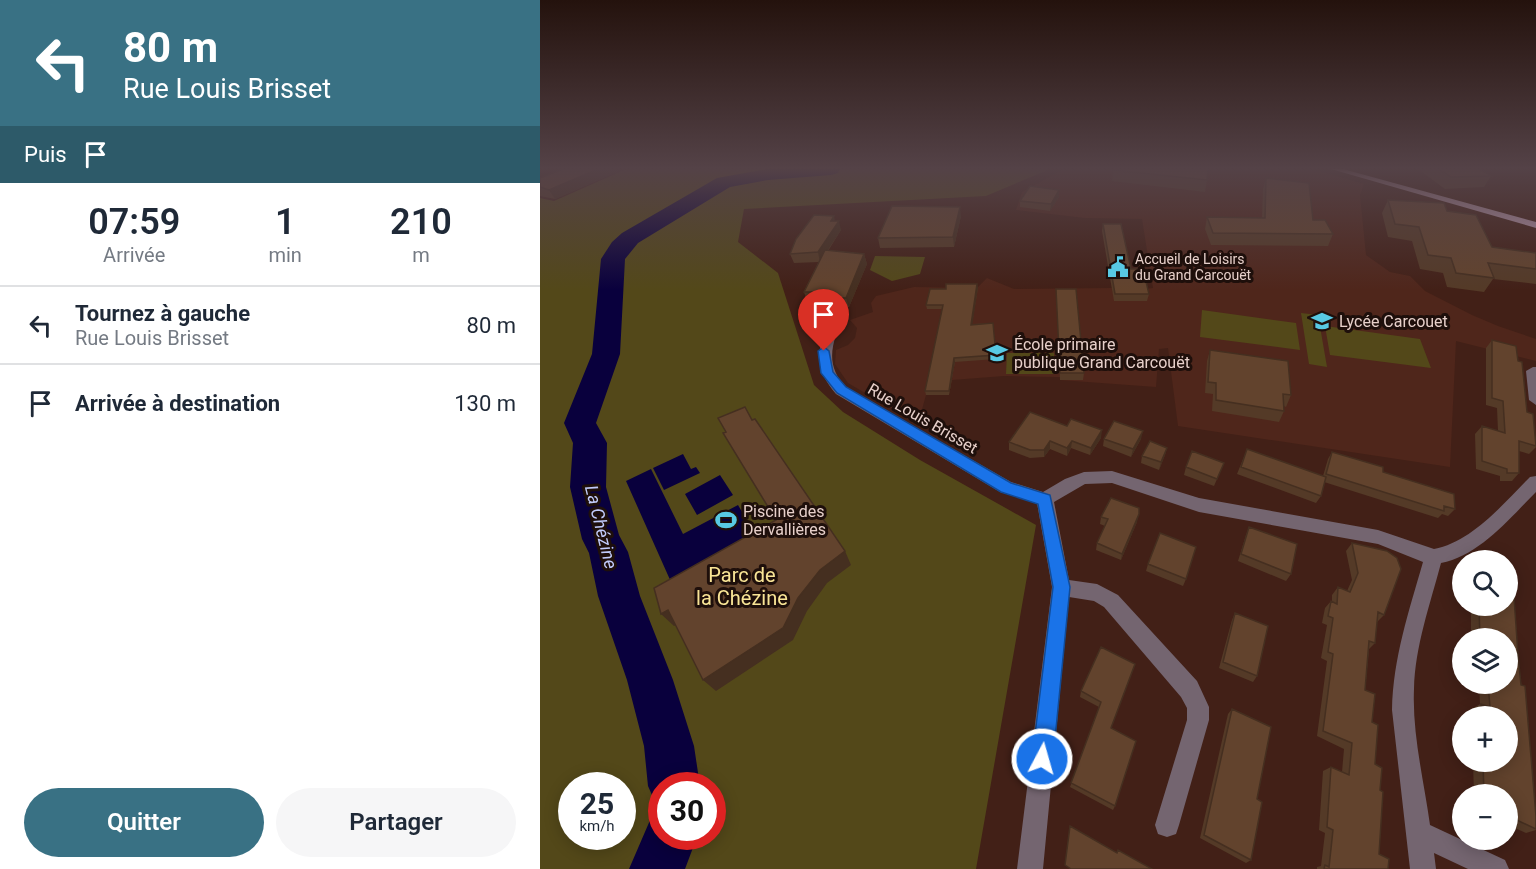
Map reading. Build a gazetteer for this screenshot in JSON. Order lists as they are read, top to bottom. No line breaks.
{"streets":{"street":["Rue Louis Brisset"]},"water":["La Chézine"],"parks":["Parc de la Chézine"],"places":{"public building":["Accueil de Loisirs du Grand Carcouët"],"school or university":["Lycée Carcouet","École primaire publique Grand Carcouët"],"sports":["Piscine des Dervallières"]},"page":{"turn":["80 m","Rue Louis Brisset"],"then":"Puis","eta":["07:59","Arrivée","1","min","210","m"],"list":[{"name":"Tournez à gauche","note":"Rue Louis Brisset","value":"80 m"},{"name":"Arrivée à destination","value":"130 m"}],"map_buttons":["+","−"],"speed":"25 km/h","limit":"30","buttons":["Quitter","Partager"]}}
